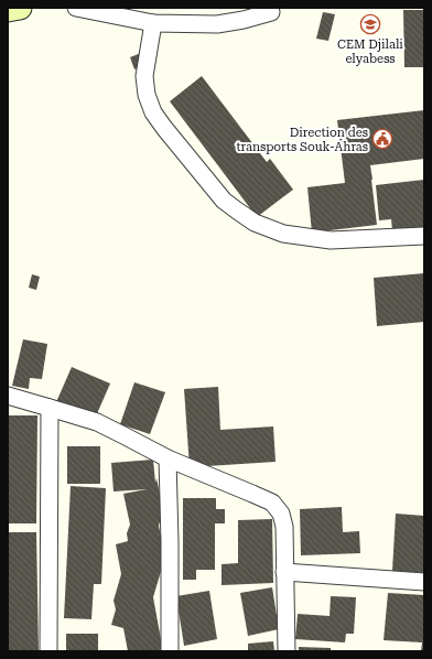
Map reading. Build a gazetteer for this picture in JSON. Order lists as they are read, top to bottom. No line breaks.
{"places":{"school or university":["CEM Djilali elyabess"],"public building":["Direction des transports Souk-Ahras"]}}
